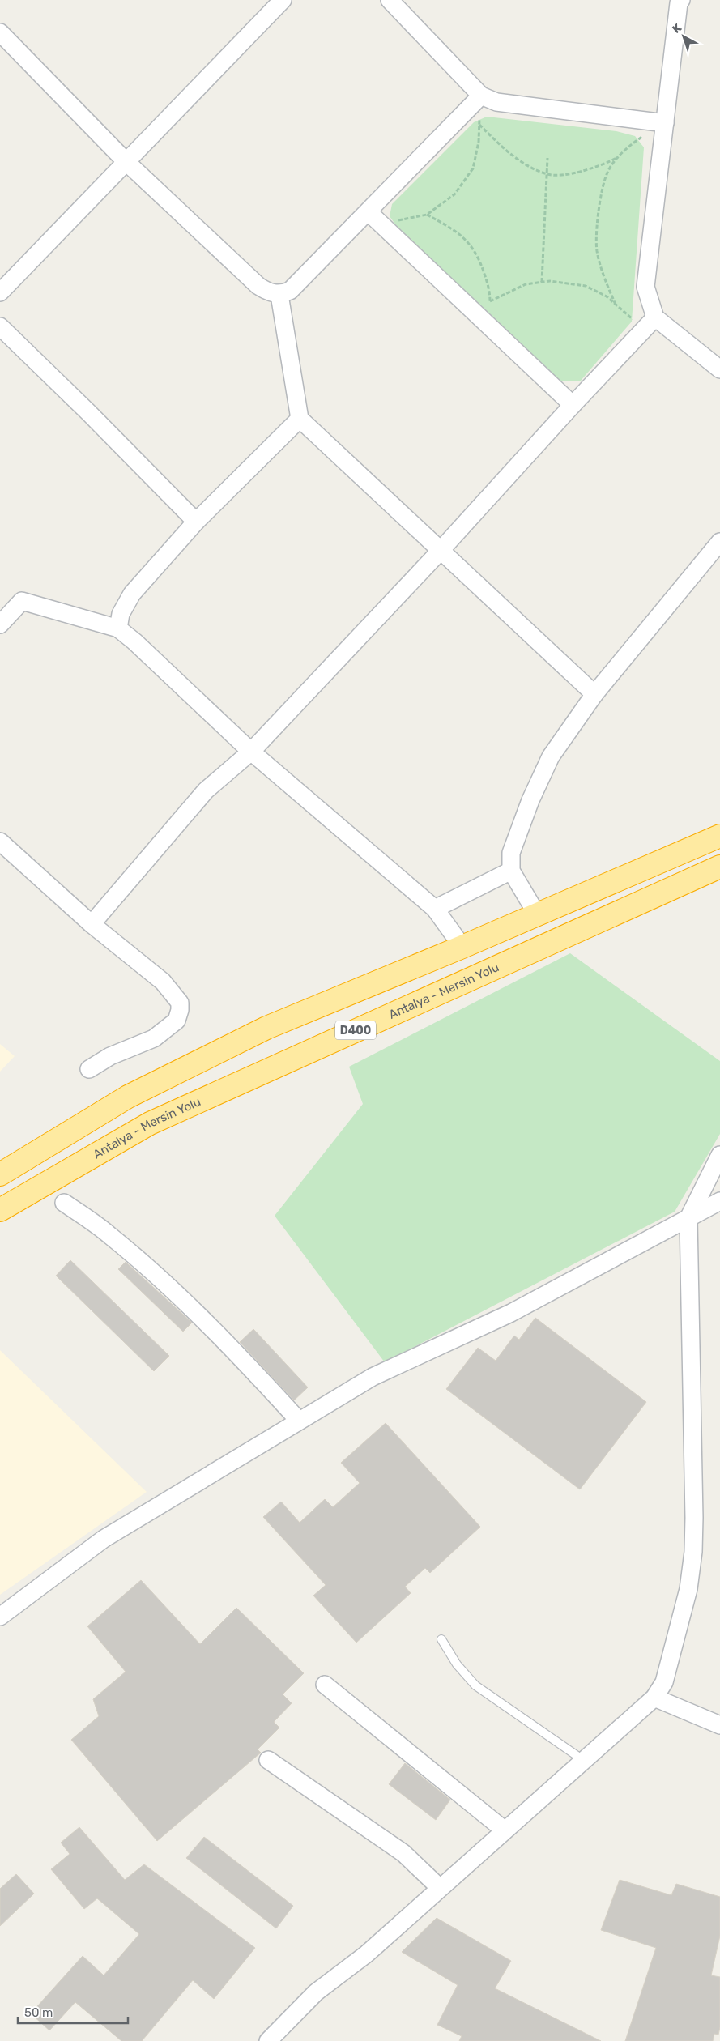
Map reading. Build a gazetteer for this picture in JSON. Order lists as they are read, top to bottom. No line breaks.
{"streets":{"highway":["Antalya - Mersin Yolu","D400"]},"scale_bar":"50 m","north":"top left"}
